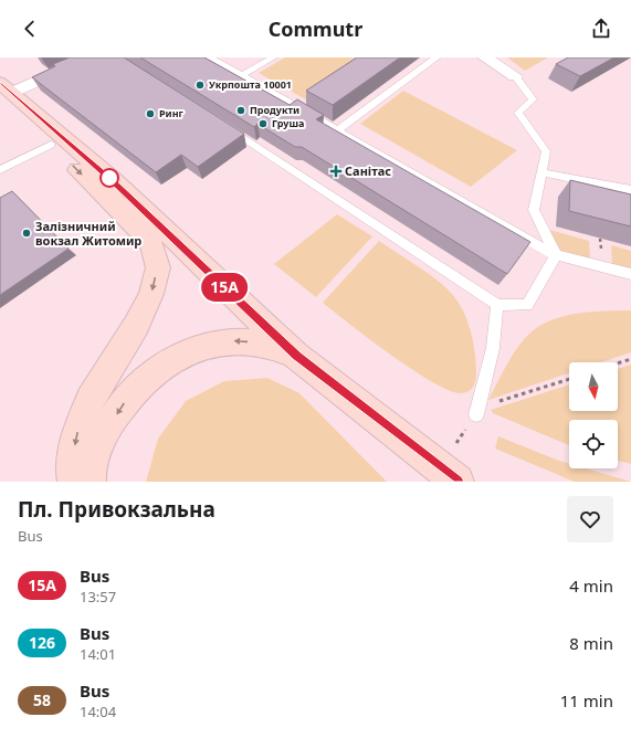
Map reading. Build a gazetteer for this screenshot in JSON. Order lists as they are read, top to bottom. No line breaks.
{"places":{"other":["Укрпошта 10001","Продукти","Ринг","Груша","Залізничний вокзал Житомир"],"health":["Санітас"]},"lines":["bus line 15A"],"north":"bottom","page":{"header":"Commutr","on_map":"15A","heading":["Пл. Привокзальна","Bus"],"list":[{"mark":"15A","name":"Bus","note":"13:57","value":"4 min"},{"mark":"126","name":"Bus","note":"14:01","value":"8 min"},{"mark":"58","name":"Bus","note":"14:04","value":"11 min"}]}}
